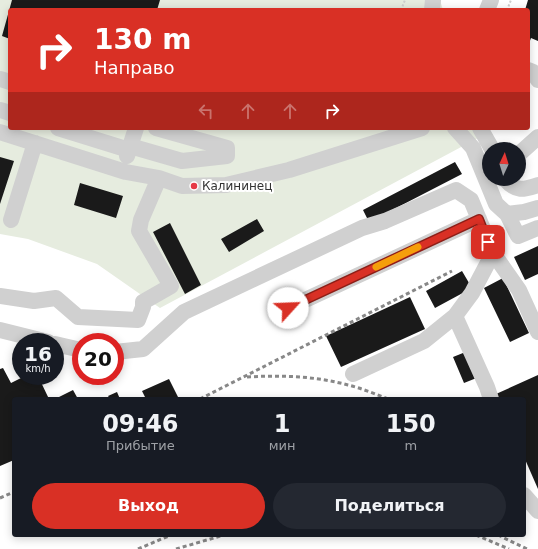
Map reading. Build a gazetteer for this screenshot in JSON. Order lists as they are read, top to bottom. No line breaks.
{"places":["Калининец"],"north":"top","page":{"turn":["130 m","Направо"],"speed":"16 km/h","limit":"20","eta":["09:46","Прибытие","1","мин","150","m"],"buttons":["Выход","Поделиться"]}}
